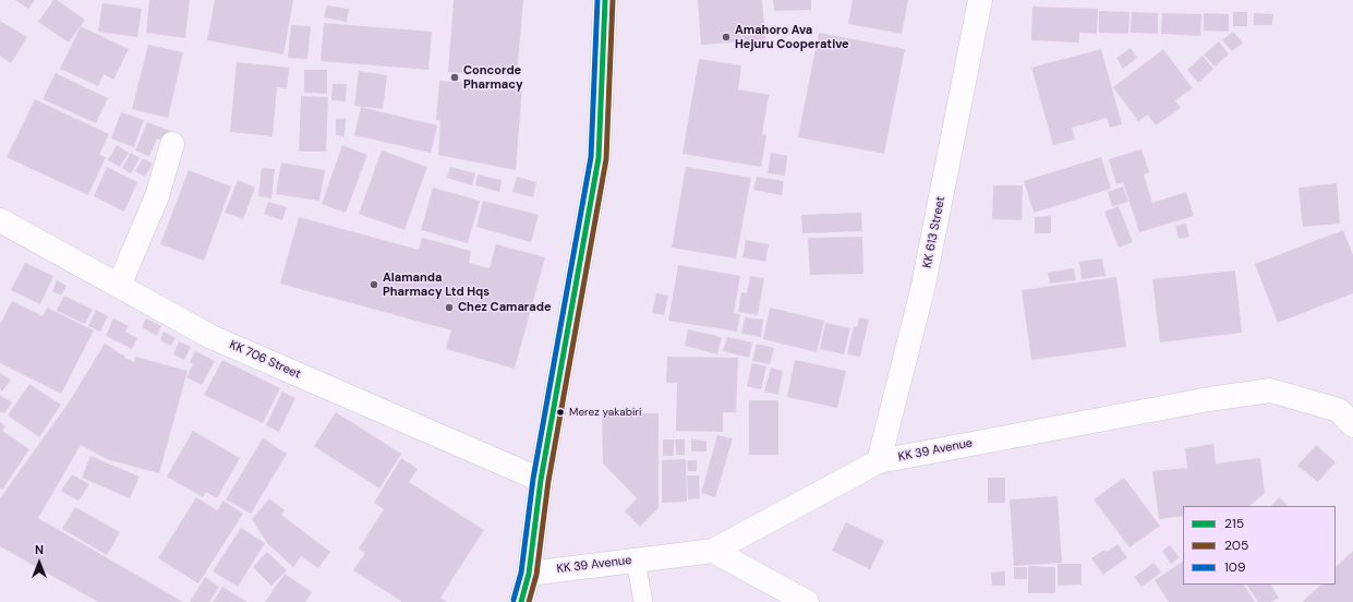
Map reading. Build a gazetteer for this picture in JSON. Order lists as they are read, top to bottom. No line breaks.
{"streets":{"street":["KK 613 Street","KK 706 Street","KK 39 Avenue"]},"crossings":[["KK 613 Street","KK 39 Avenue"]],"places":["Amahoro Ava Hejuru Cooperative","Concorde Pharmacy","Alamanda Pharmacy Ltd Hqs","Chez Camarade","Merez yakabiri"],"lines":["transit line 215","transit line 205","transit line 109"],"legend":["215","205","109"],"north":"top"}
